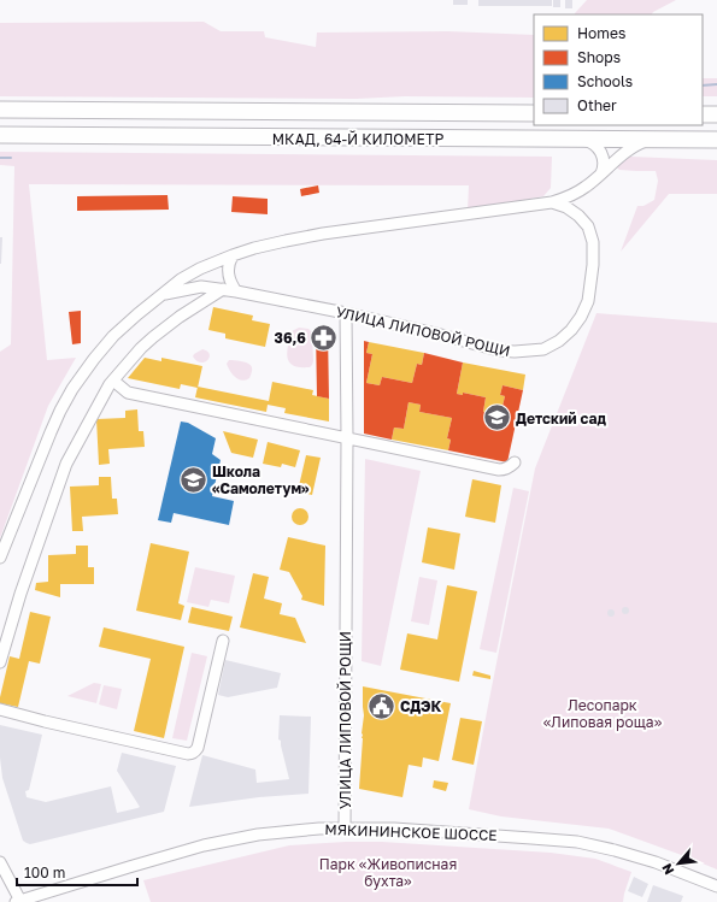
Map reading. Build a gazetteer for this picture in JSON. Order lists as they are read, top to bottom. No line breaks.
{"streets":{"highway":["МКАД, 64-Й КИЛОМЕТР"],"street":["УЛИЦА ЛИПОВОЙ РОЩИ","МЯКИНИНСКОЕ ШОССЕ"]},"crossings":[["УЛИЦА ЛИПОВОЙ РОЩИ","МЯКИНИНСКОЕ ШОССЕ"]],"parks":["Лесопарк «Липовая роща»","Парк «Живописная бухта»"],"places":{"pharmacy":["36,6"],"school or university":["Детский сад","Школа «Самолетум»"],"public building":["СДЭК"]},"legend":["Homes","Shops","Schools","Other"],"scale_bar":"100 m","north":"bottom left"}
